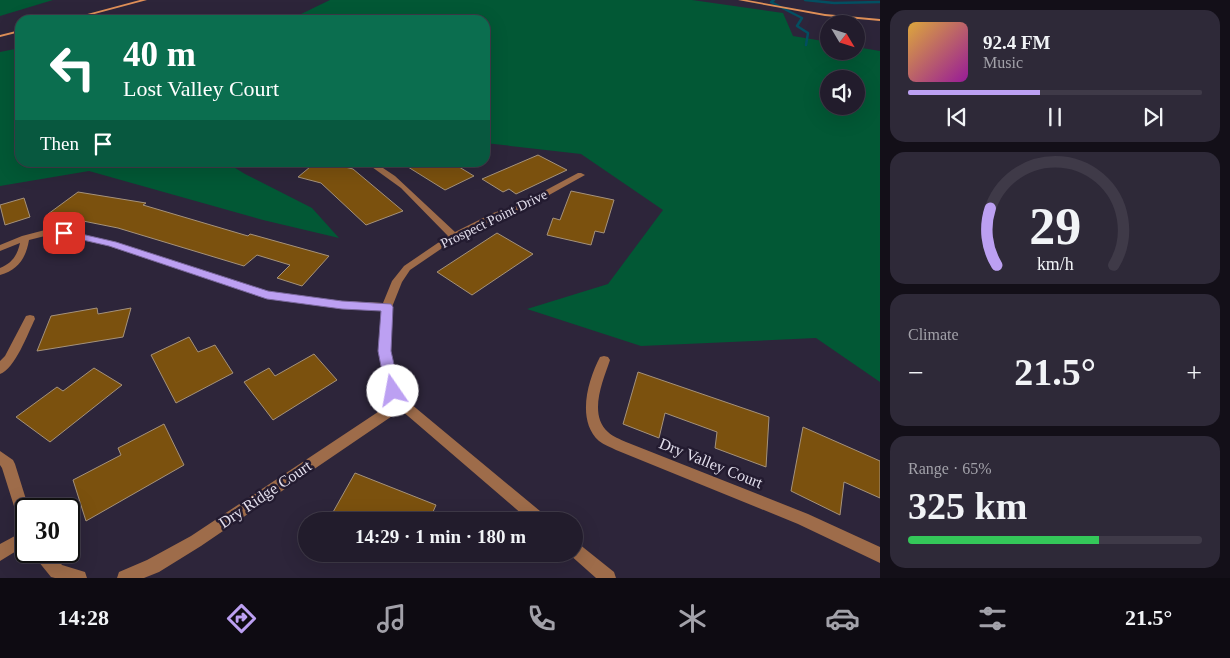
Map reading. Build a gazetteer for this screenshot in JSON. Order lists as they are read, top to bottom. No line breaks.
{"streets":{"street":["Prospect Point Drive","Dry Valley Court","Dry Ridge Court"]},"crossings":[["Prospect Point Drive","Dry Ridge Court"]],"north":"bottom right","page":{"turn":["40 m","Lost Valley Court"],"song":["92.4 FM","Music"],"then":"Then","tile":["Climate",["Range · 65%","325 km"]],"heat":["−","21.5°","+"],"limit":"30","trip":"14:29 · 1 min · 180 m","tabs":["14:28","21.5°"],"gauge":["29","km/h"]}}
